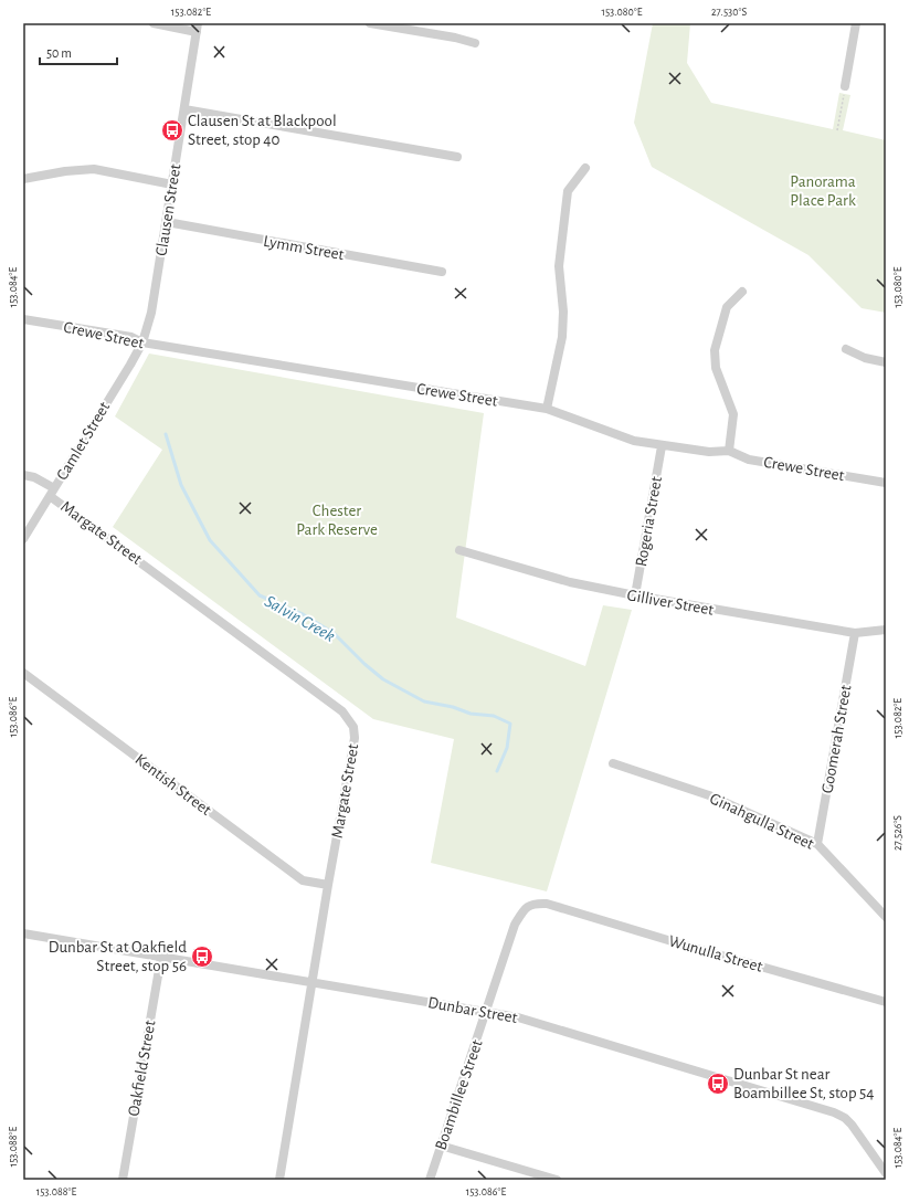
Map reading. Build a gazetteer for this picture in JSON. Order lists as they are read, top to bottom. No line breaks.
{"streets":{"street":["Clausen Street","Lymm Street","Crewe Street","Camlet Street","Rogeria Street","Margate Street","Gilliver Street","Goomerah Street","Kentish Street","Ginahgulla Street","Wunulla Street","Dunbar Street","Oakfield Street","Boambillee Street"]},"crossings":[["Clausen Street","Lymm Street"],["Clausen Street","Crewe Street"],["Clausen Street","Camlet Street"],["Crewe Street","Camlet Street"],["Crewe Street","Rogeria Street"],["Camlet Street","Margate Street"],["Rogeria Street","Gilliver Street"],["Margate Street","Kentish Street"],["Margate Street","Dunbar Street"],["Gilliver Street","Goomerah Street"],["Goomerah Street","Ginahgulla Street"],["Wunulla Street","Boambillee Street"],["Dunbar Street","Oakfield Street"],["Dunbar Street","Boambillee Street"]],"water":["Salvin Creek"],"parks":["Panorama Place Park","Chester Park Reserve"],"places":{"bus stop":["Clausen St at Blackpool Street, stop 40","Dunbar St at Oakfield Street, stop 56","Dunbar St near Boambillee St, stop 54"]},"scale_bar":"50 m","coordinates":["153.082°E","153.080°E","27.530°S","153.084°E","153.086°E","27.526°S","153.088°E"]}
